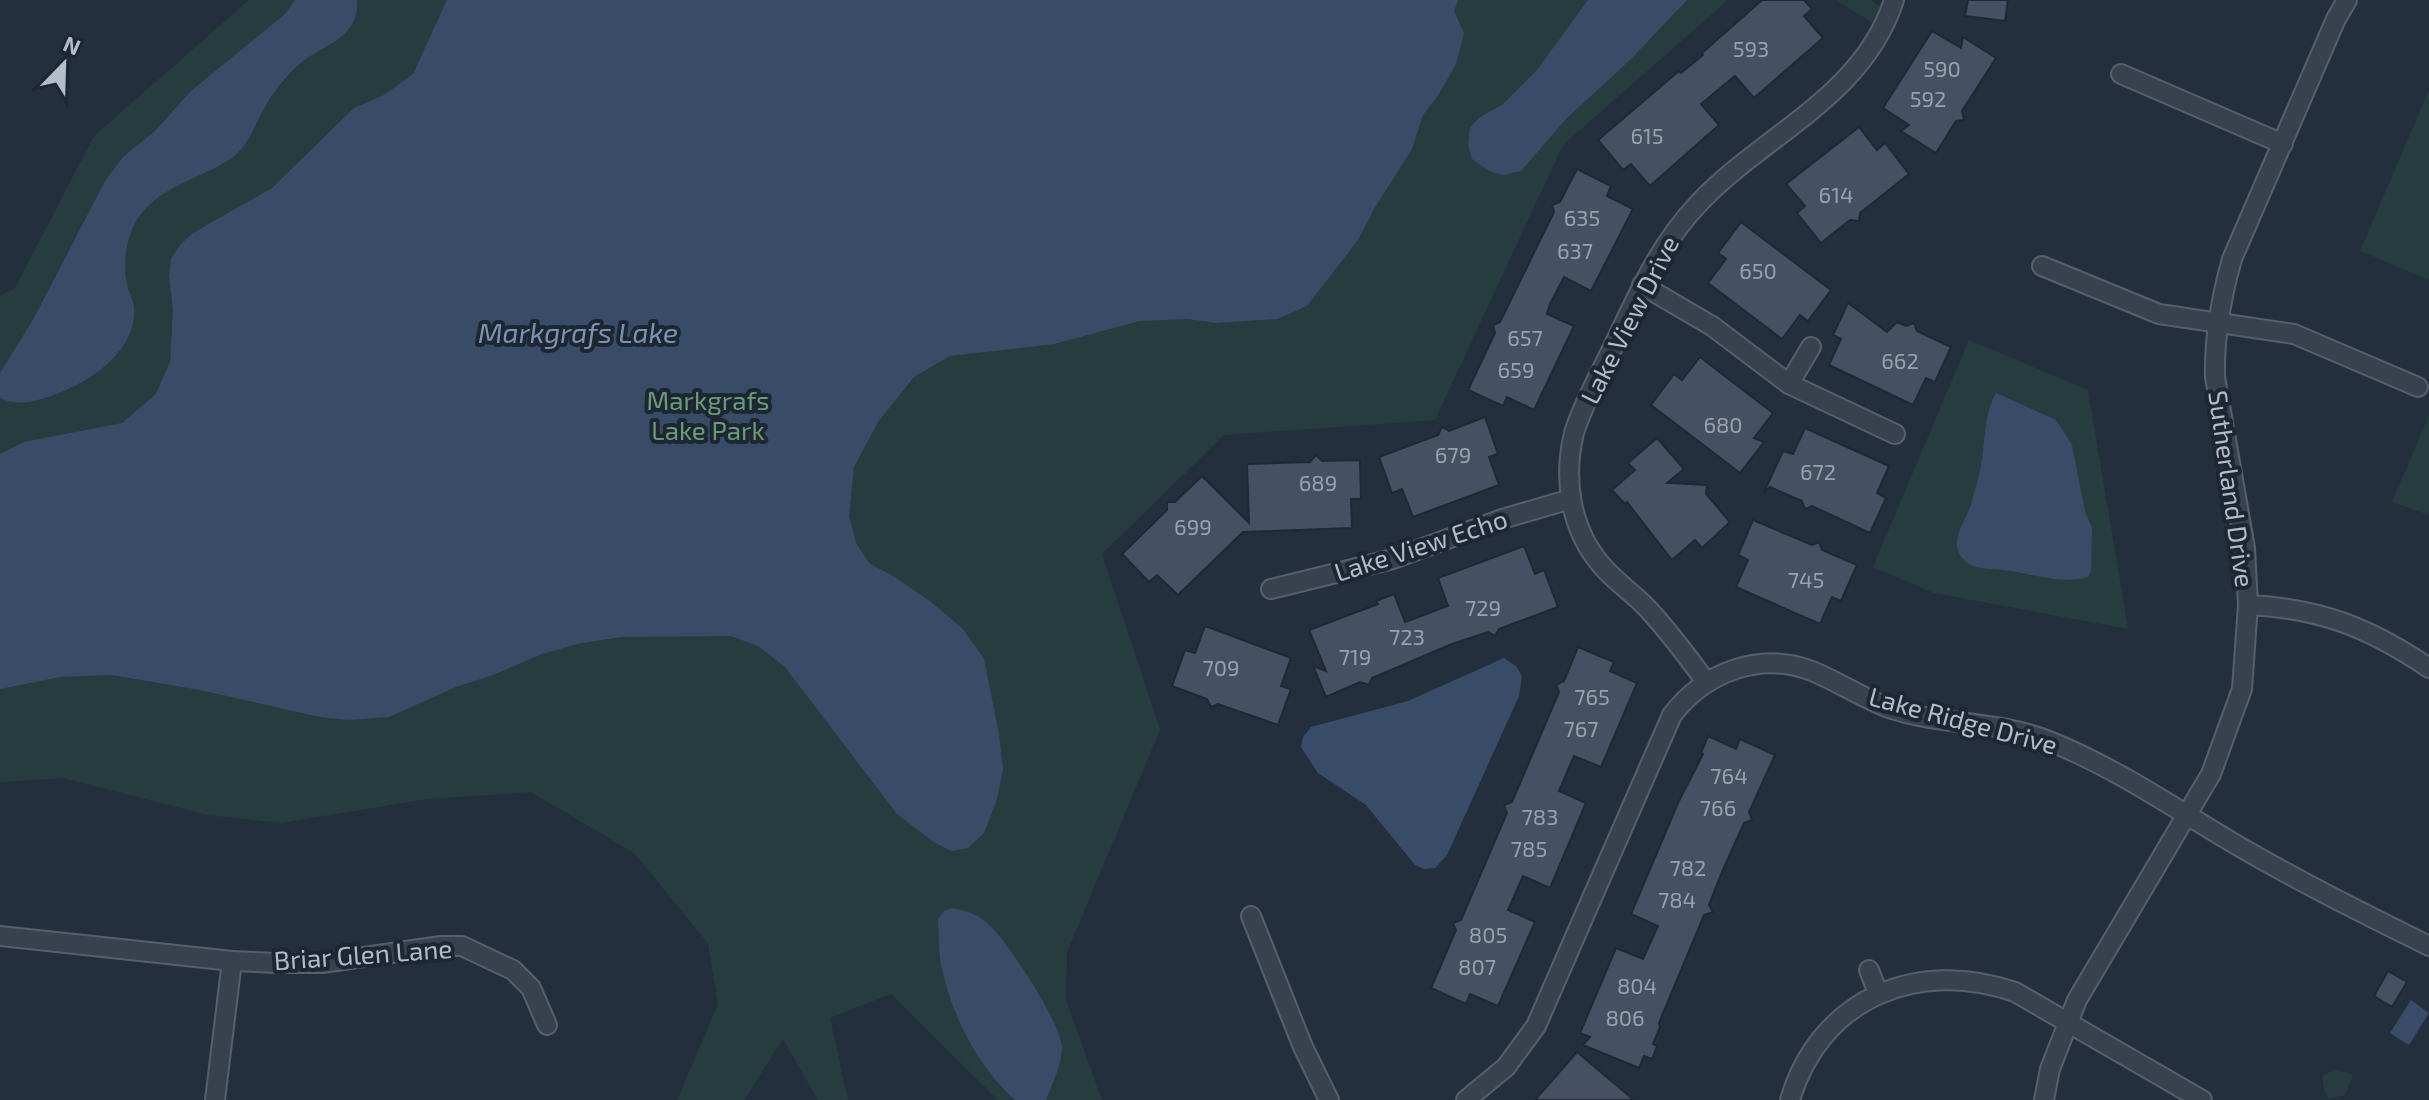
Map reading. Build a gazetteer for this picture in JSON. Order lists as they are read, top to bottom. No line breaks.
{"streets":{"street":["Lake View Drive","Sutherland Drive","Lake View Echo","Lake Ridge Drive","Briar Glen Lane"]},"crossings":[["Lake View Drive","Lake View Echo"],["Lake View Drive","Lake Ridge Drive"],["Sutherland Drive","Lake Ridge Drive"]],"water":["Markgrafs Lake"],"parks":["Markgrafs Lake Park"],"house_numbers":["593","590","592","615","614","635","637","650","657","662","659","680","679","672","689","699","745","729","723","719","709","765","767","764","766","783","785","782","784","805","807","804","806"],"north":"top right"}
